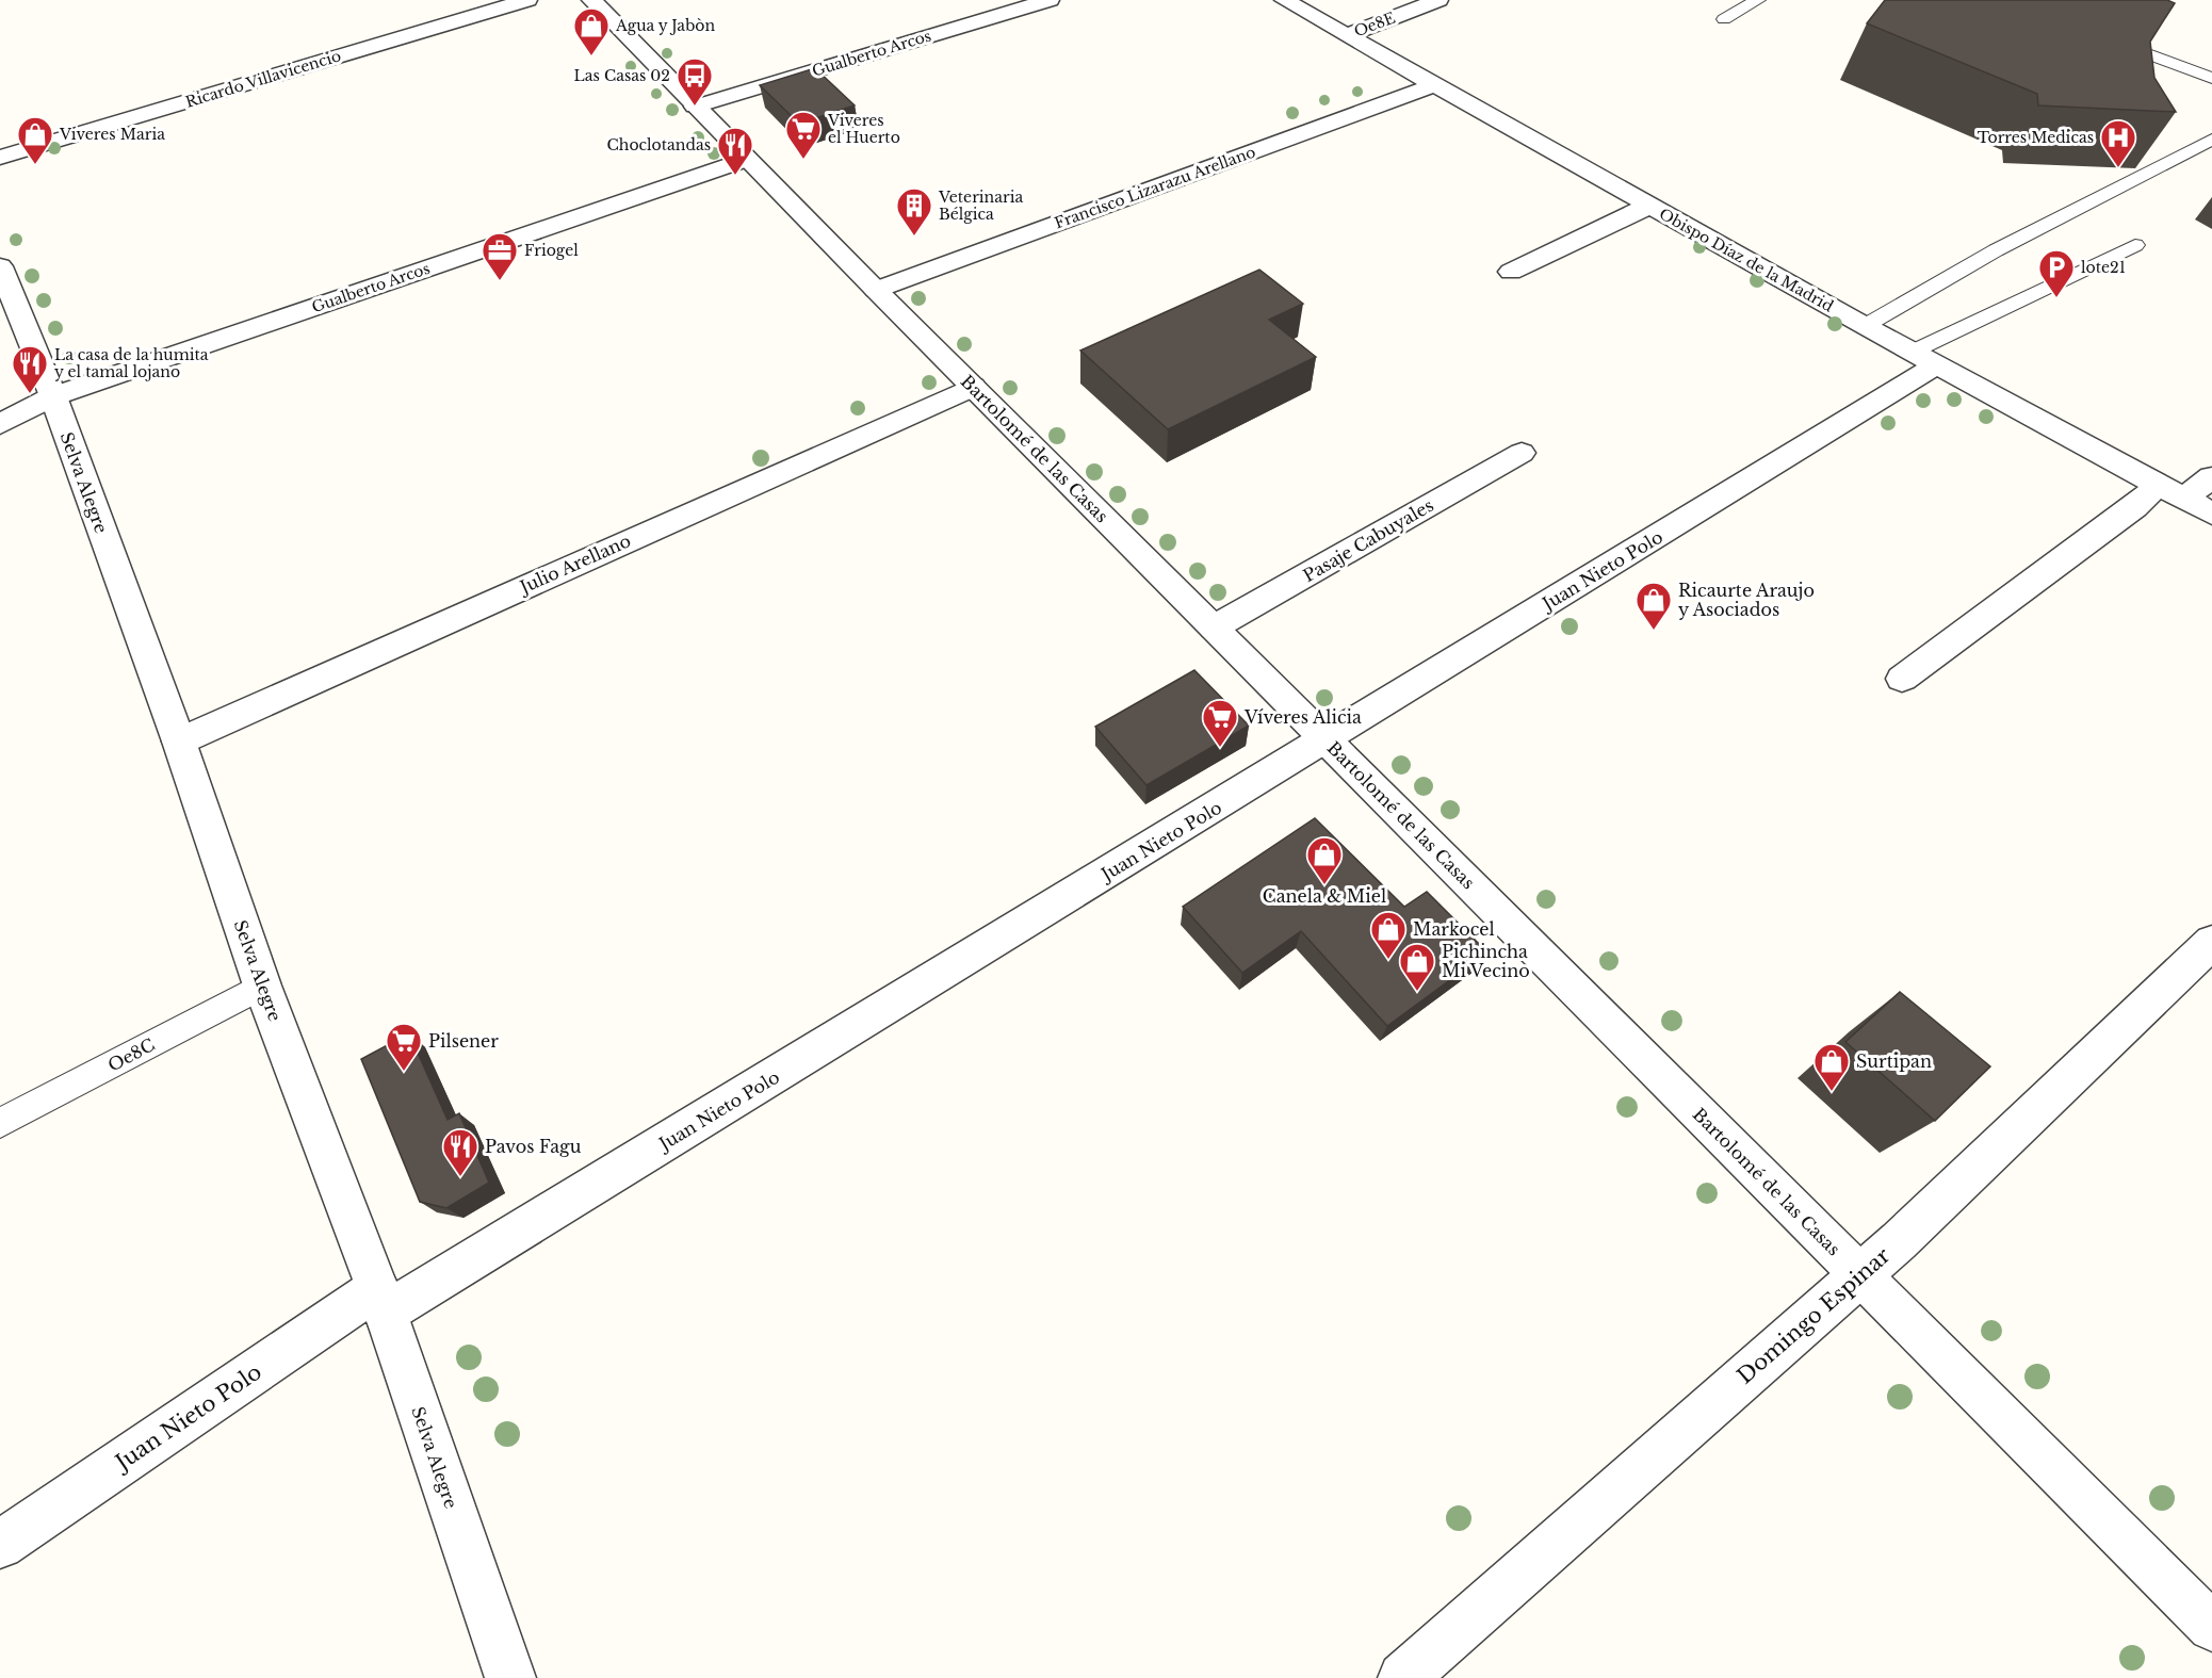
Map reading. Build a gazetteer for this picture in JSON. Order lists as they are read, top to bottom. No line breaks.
{"streets":{"street":["Oe8E","Gualberto Arcos","Ricardo Villavicencio","Francisco Lizarazu Arellano","Obispo Díaz de la Madrid","Bartolomé de las Casas","Selva Alegre","Pasaje Cabuyales","Julio Arellano","Juan Nieto Polo","Domingo Espinar"],"lane":["Oe8C"]},"crossings":[["Oe8E","Obispo Díaz de la Madrid"],["Gualberto Arcos","Bartolomé de las Casas"],["Gualberto Arcos","Selva Alegre"],["Francisco Lizarazu Arellano","Obispo Díaz de la Madrid"],["Francisco Lizarazu Arellano","Bartolomé de las Casas"],["Obispo Díaz de la Madrid","Juan Nieto Polo"],["Bartolomé de las Casas","Pasaje Cabuyales"],["Bartolomé de las Casas","Julio Arellano"],["Bartolomé de las Casas","Juan Nieto Polo"],["Bartolomé de las Casas","Domingo Espinar"],["Selva Alegre","Julio Arellano"],["Selva Alegre","Juan Nieto Polo"],["Selva Alegre","Oe8C"]],"places":{"shop":["Agua y Jabòn","Viveres Maria","Ricaurte Araujo y Asociados","Canela & Miel","Markocel","Pichincha Mi Vecino","Surtipan"],"bus stop":["Las Casas 02"],"supermarket":["Viveres el Huerto","Víveres Alicia","Pilsener"],"hospital":["Torres Medicas"],"restaurant":["Choclotandas","La casa de la humita y el tamal lojano","Pavos Fagu"],"building":["Veterinaria Bélgica"],"office":["Friogel"],"parking":["lote21"]}}
